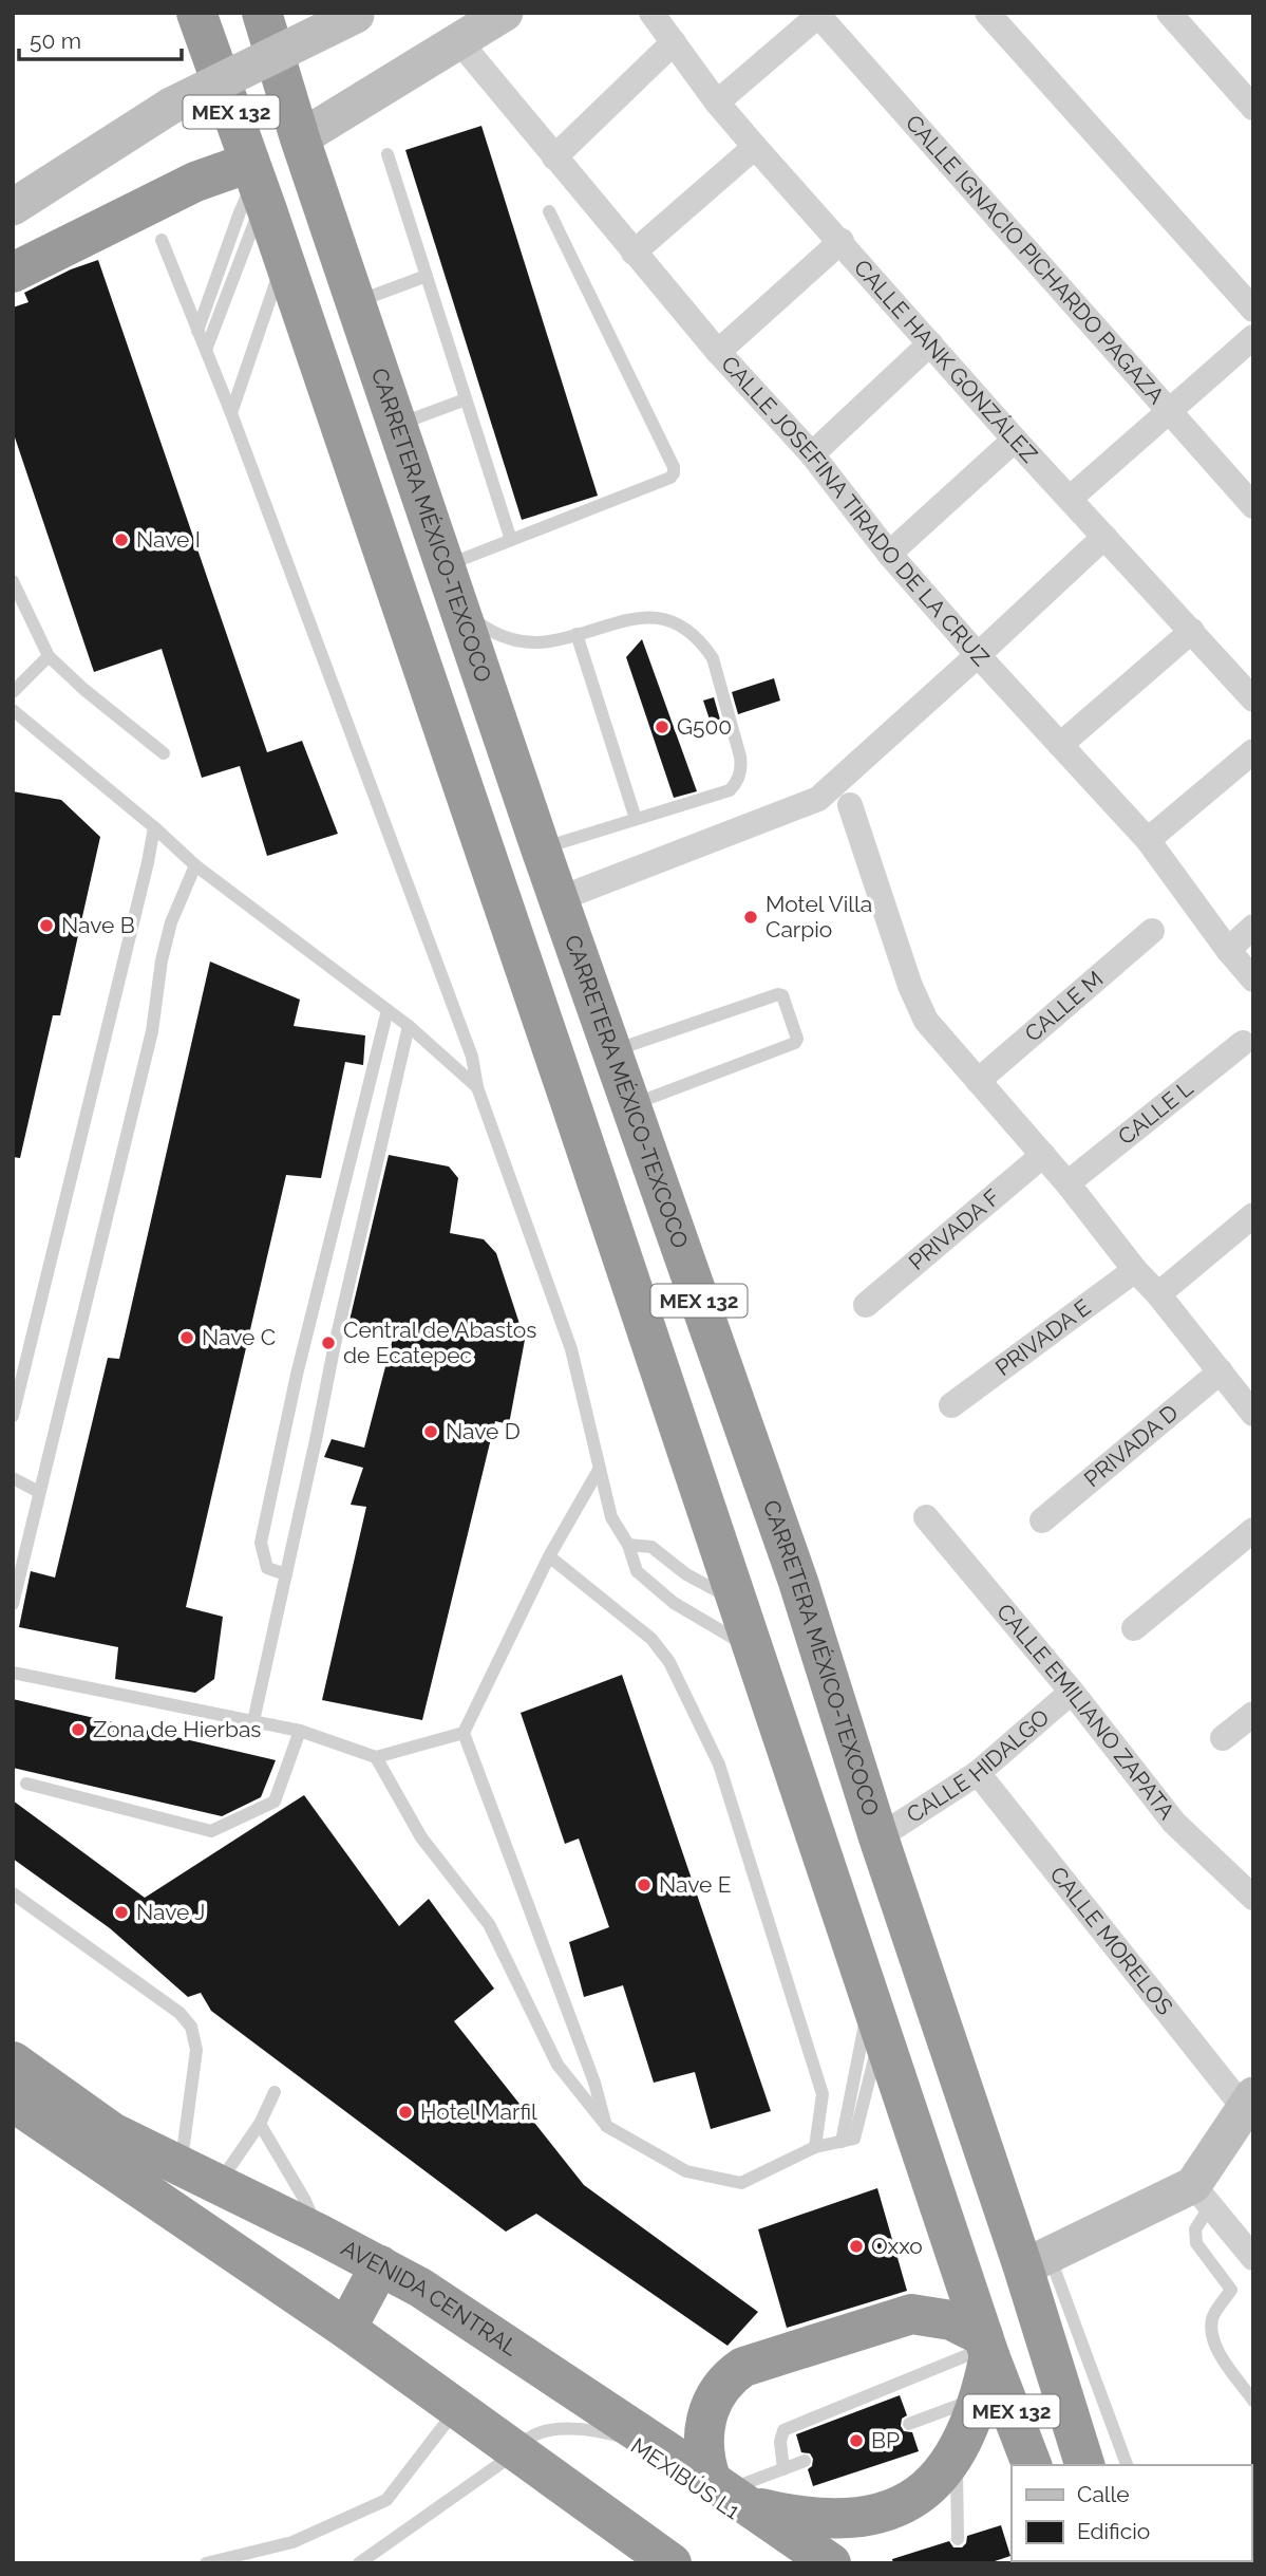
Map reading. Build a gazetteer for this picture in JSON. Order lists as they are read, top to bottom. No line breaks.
{"streets":{"highway":["MEX 132","CARRETERA MÉXICO-TEXCOCO","AVENIDA CENTRAL"],"street":["CALLE IGNACIO PICHARDO PAGAZA","CALLE HANK GONZÁLEZ","CALLE JOSEFINA TIRADO DE LA CRUZ","CALLE M","CALLE L","PRIVADA F","PRIVADA E","PRIVADA D","CALLE EMILIANO ZAPATA","CALLE HIDALGO","CALLE MORELOS"],"lane":["MEXIBÚS L1"]},"crossings":[["MEX 132","CARRETERA MÉXICO-TEXCOCO"],["CARRETERA MÉXICO-TEXCOCO","CALLE HIDALGO"],["CALLE EMILIANO ZAPATA","CALLE HIDALGO"],["CALLE HIDALGO","CALLE MORELOS"]],"places":["Nave I","G500","Motel Villa Carpio","Nave B","Nave C","Central de Abastos de Ecatepec","Nave D","Zona de Hierbas","Nave E","Nave J","Hotel Marfil","Oxxo","BP"],"legend":["Calle","Edificio"],"scale_bar":"50 m"}
